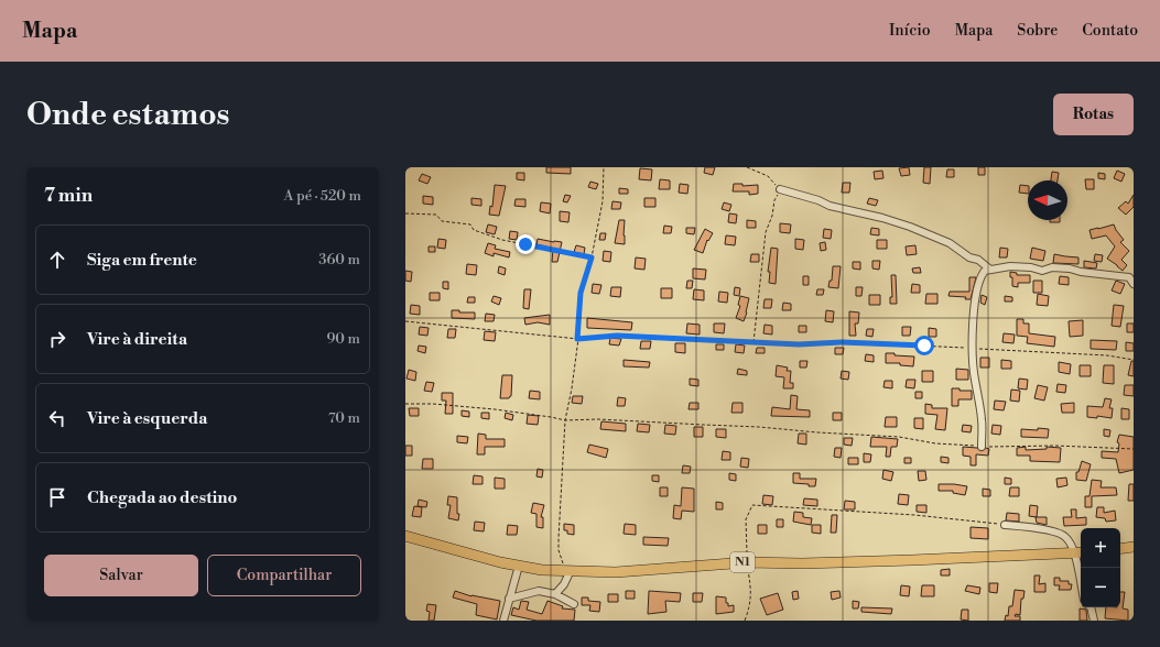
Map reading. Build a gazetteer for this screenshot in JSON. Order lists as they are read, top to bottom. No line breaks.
{"streets":{"highway":["N1"]},"north":"left","page":{"header":"Mapa","nav":["Início","Mapa","Sobre","Contato"],"buttons":["Rotas",["Salvar","Compartilhar"]],"title":"Onde estamos","heading":["7 min","A pé · 520 m"],"list":[["Siga em frente","360 m"],["Vire à direita","90 m"],["Vire à esquerda","70 m"],"Chegada ao destino"],"map_buttons":["+","−"]}}
